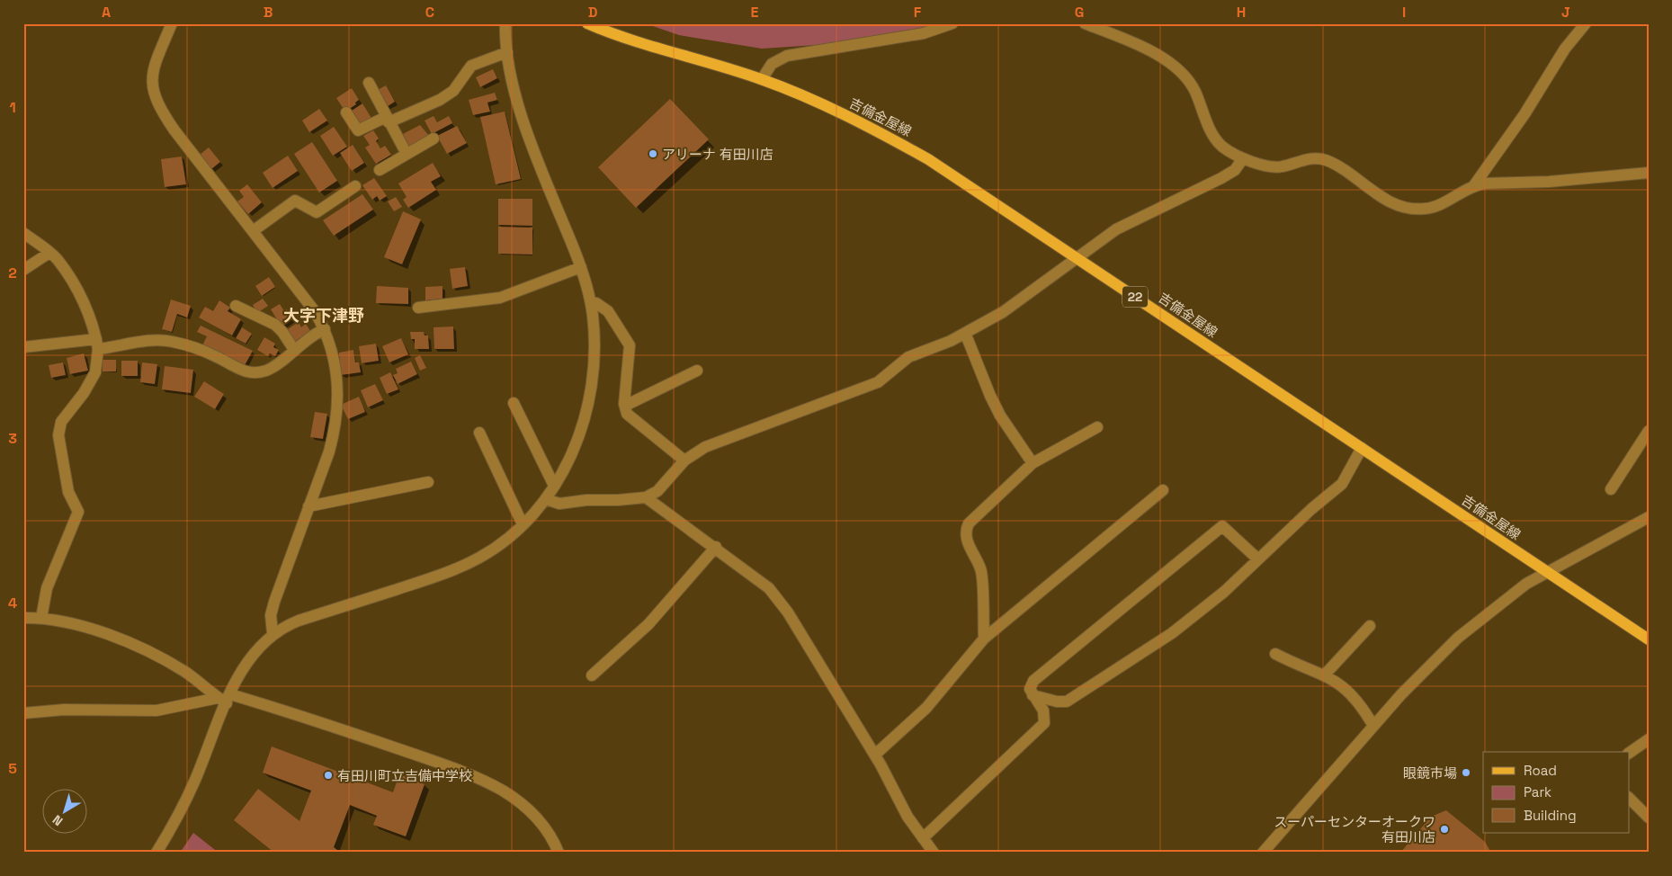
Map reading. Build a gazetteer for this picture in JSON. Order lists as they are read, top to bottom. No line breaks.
{"streets":{"main road":["吉備金屋線","22"]},"districts":["大字下津野"],"places":["アリーナ 有田川店","眼鏡市場","有田川町立吉備中学校","スーパーセンターオークワ 有田川店"],"legend":["Road","Park","Building"],"north":"bottom left","grid":{"columns":["A","B","C","D","E","F","G","H","I","J"],"rows":["1","2","3","4","5"]}}
